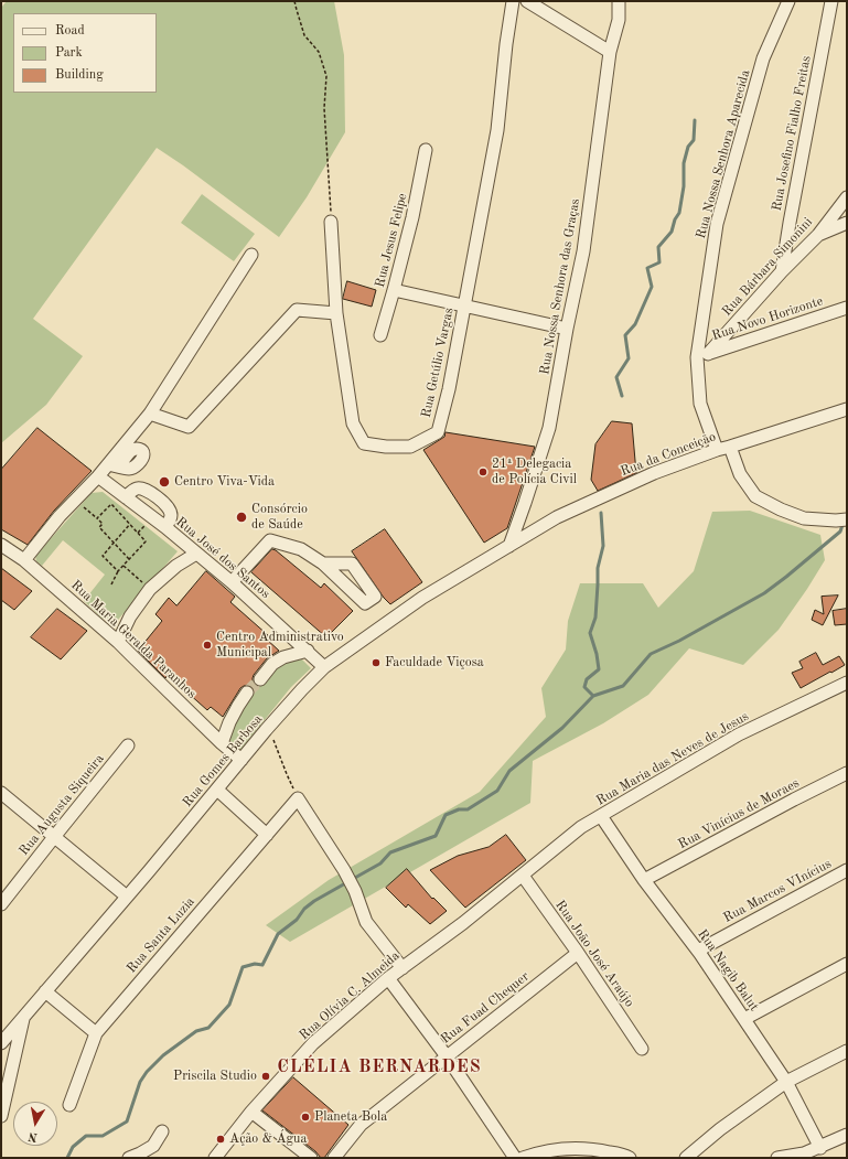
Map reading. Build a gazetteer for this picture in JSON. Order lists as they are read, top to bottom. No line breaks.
{"streets":{"street":["Rua Josefino Fialho Freitas","Rua Nossa Senhora Aparecida","Rua Jesus Felipe","Rua Bárbara Simonini","Rua Nossa Senhora das Graças","Rua Novo Horizonte","Rua Getúlio Vargas","Rua da Conceição","Rua José dos Santos","Rua Maria Geralda Paranhos","Rua Maria das Neves de Jesus","Rua Gomes Barbosa","Rua Augusta Siqueira","Rua Vinícius de Moraes","Rua Marcos VInícius","Rua Santa Luzia","Rua João José Araújo","Rua Nagib Balut","Rua Olívia C. Almeida","Rua Fuad Chequer"]},"crossings":[["Rua Josefino Fialho Freitas","Rua Bárbara Simonini"],["Rua Nossa Senhora Aparecida","Rua Bárbara Simonini"],["Rua Nossa Senhora Aparecida","Rua Novo Horizonte"],["Rua Nossa Senhora Aparecida","Rua da Conceição"],["Rua Bárbara Simonini","Rua Novo Horizonte"],["Rua Nossa Senhora das Graças","Rua da Conceição"],["Rua Nossa Senhora das Graças","Rua Gomes Barbosa"],["Rua da Conceição","Rua Gomes Barbosa"],["Rua José dos Santos","Rua Gomes Barbosa"],["Rua Maria Geralda Paranhos","Rua Gomes Barbosa"],["Rua Maria das Neves de Jesus","Rua João José Araújo"],["Rua Maria das Neves de Jesus","Rua Nagib Balut"],["Rua Maria das Neves de Jesus","Rua Olívia C. Almeida"],["Rua Vinícius de Moraes","Rua Nagib Balut"],["Rua Marcos VInícius","Rua Nagib Balut"],["Rua João José Araújo","Rua Olívia C. Almeida"],["Rua João José Araújo","Rua Fuad Chequer"]],"districts":["CLÉLIA BERNARDES"],"places":["21ª Delegacia de Polícia Civil","Centro Viva-Vida","Consórcio de Saúde","Centro Administrativo Municipal","Faculdade Viçosa","Priscila Studio","Planeta Bola","Ação & Água"],"legend":["Road","Park","Building"],"north":"bottom"}
